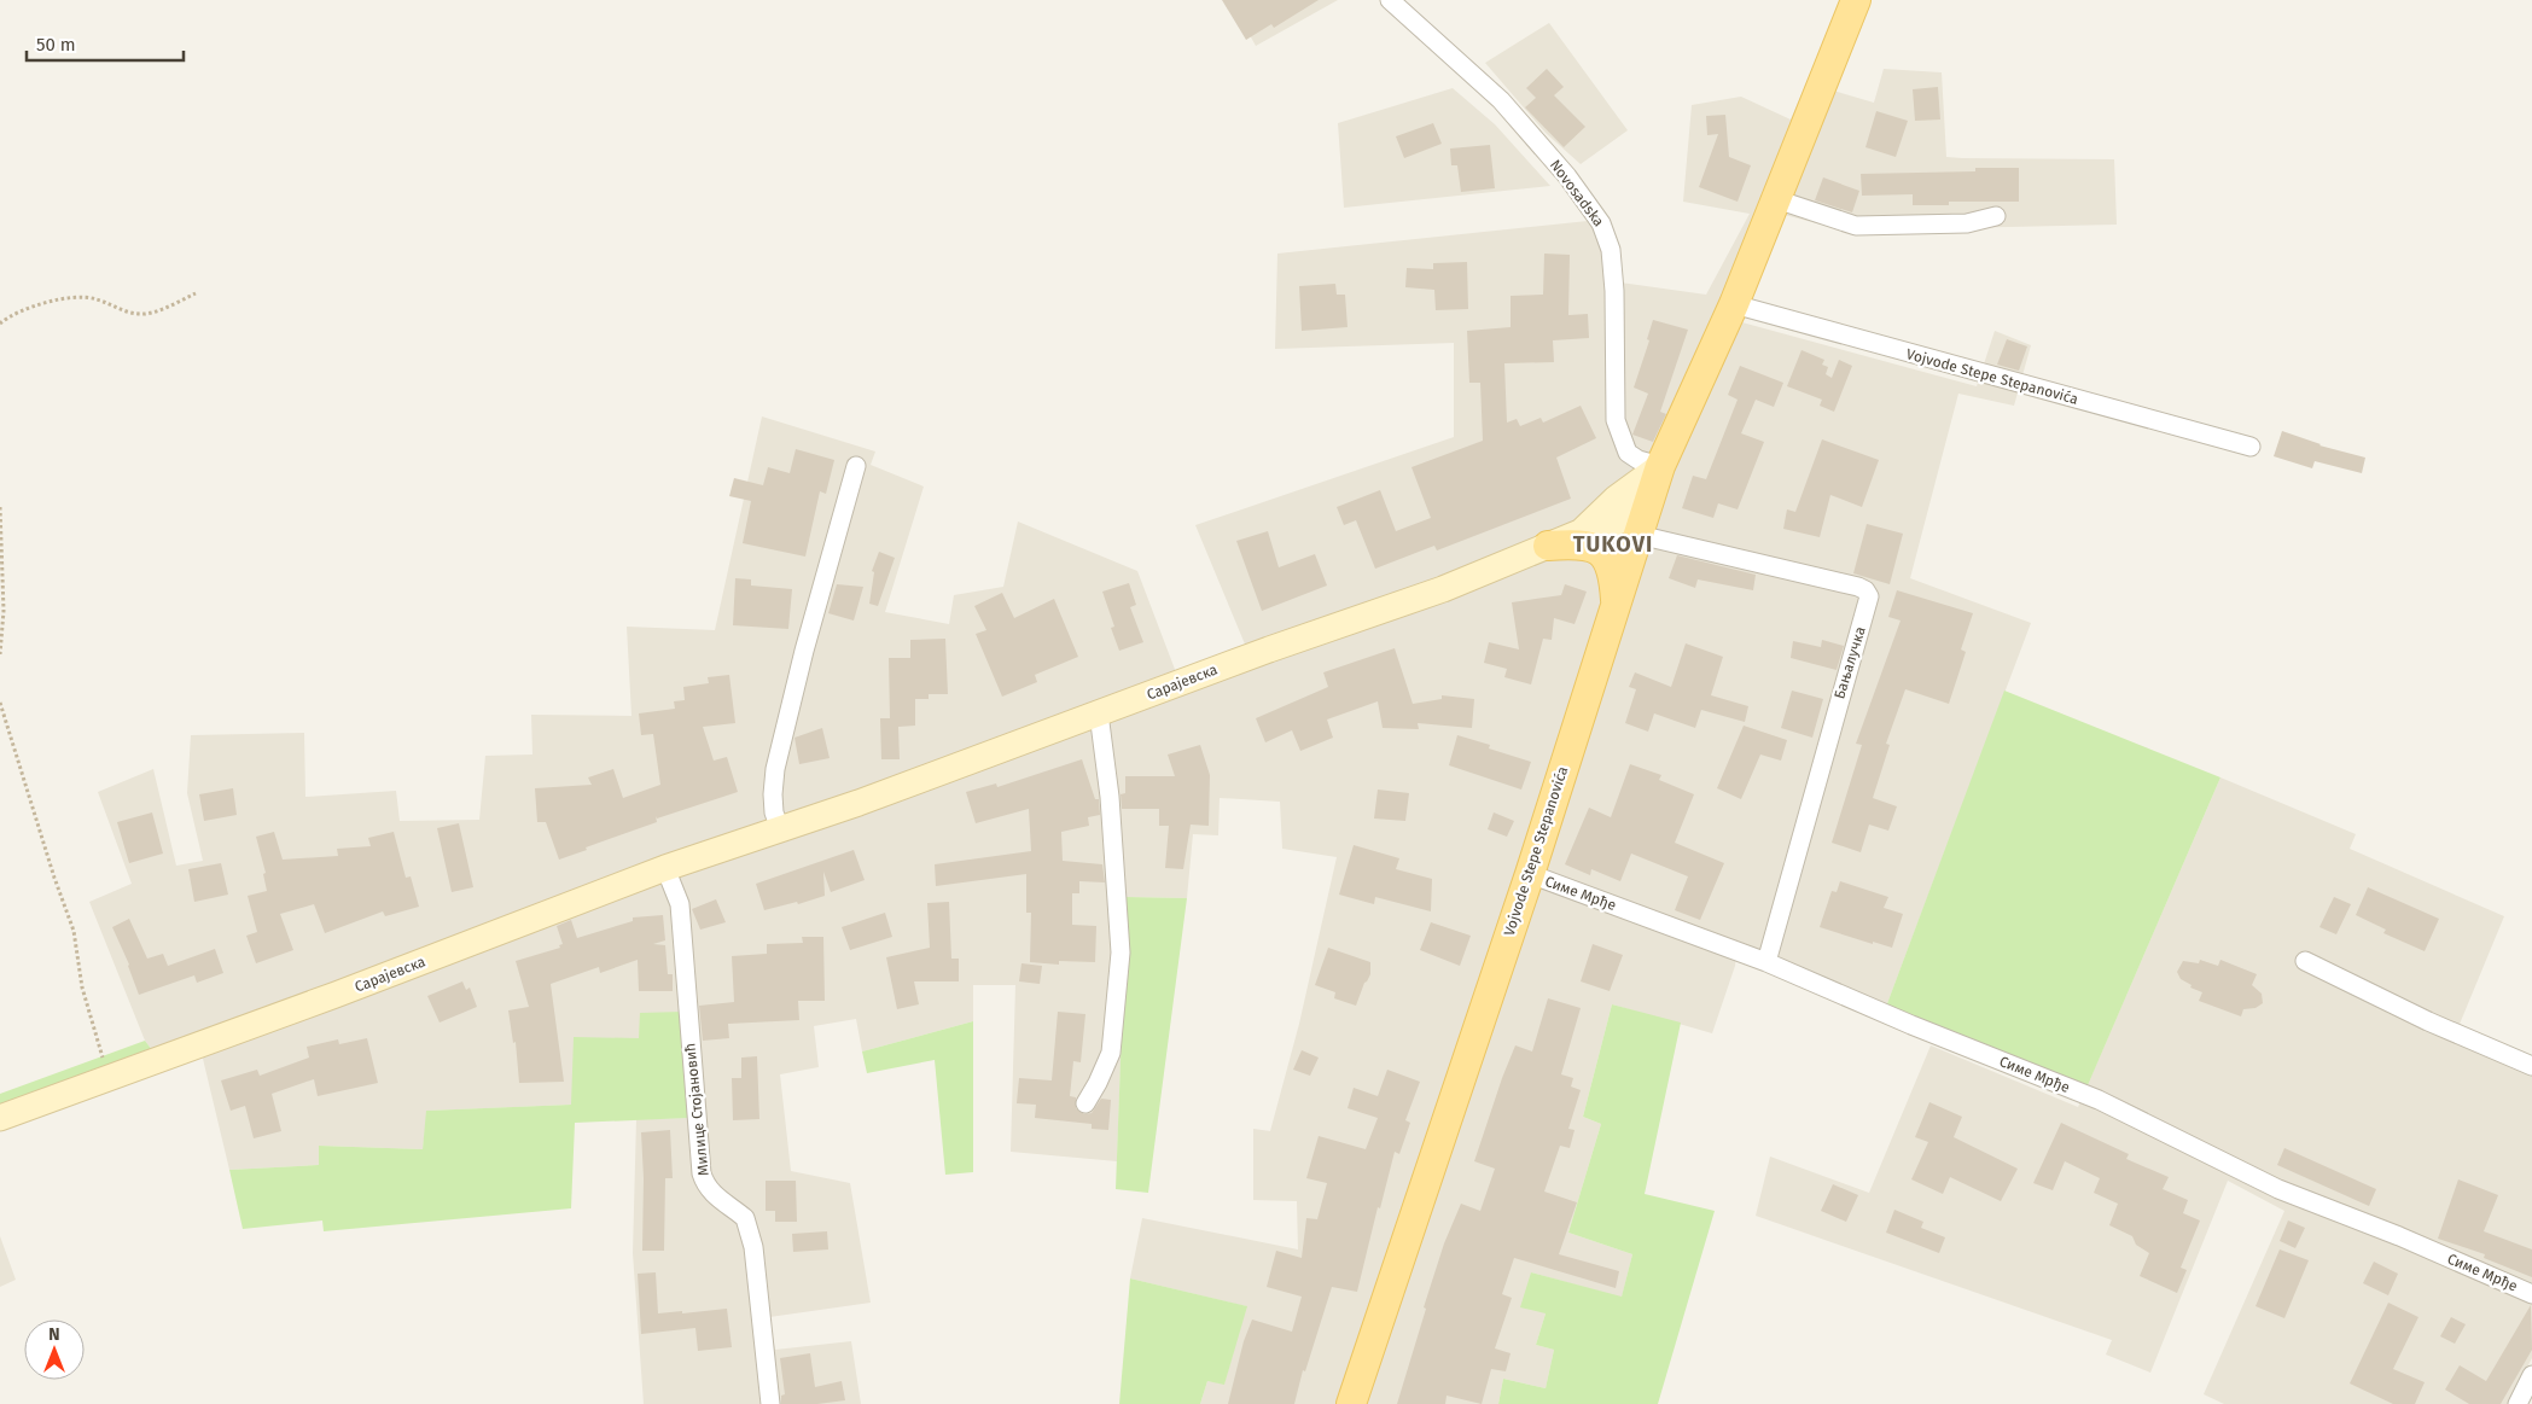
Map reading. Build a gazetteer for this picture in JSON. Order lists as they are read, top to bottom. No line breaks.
{"streets":{"main road":["Vojvode Stepe Stepanovića","Сарајевска"],"street":["Novosadska","Бањалучка","Симе Мрђе","Милице Стојановић"]},"crossings":[["Novosadska","Vojvode Stepe Stepanovića"],["Vojvode Stepe Stepanovića","Бањалучка"],["Vojvode Stepe Stepanovića","Сарајевска"],["Vojvode Stepe Stepanovića","Симе Мрђе"],["Бањалучка","Симе Мрђе"],["Сарајевска","Милице Стојановић"]],"districts":["TUKOVI"],"scale_bar":"50 m","north":"top"}
